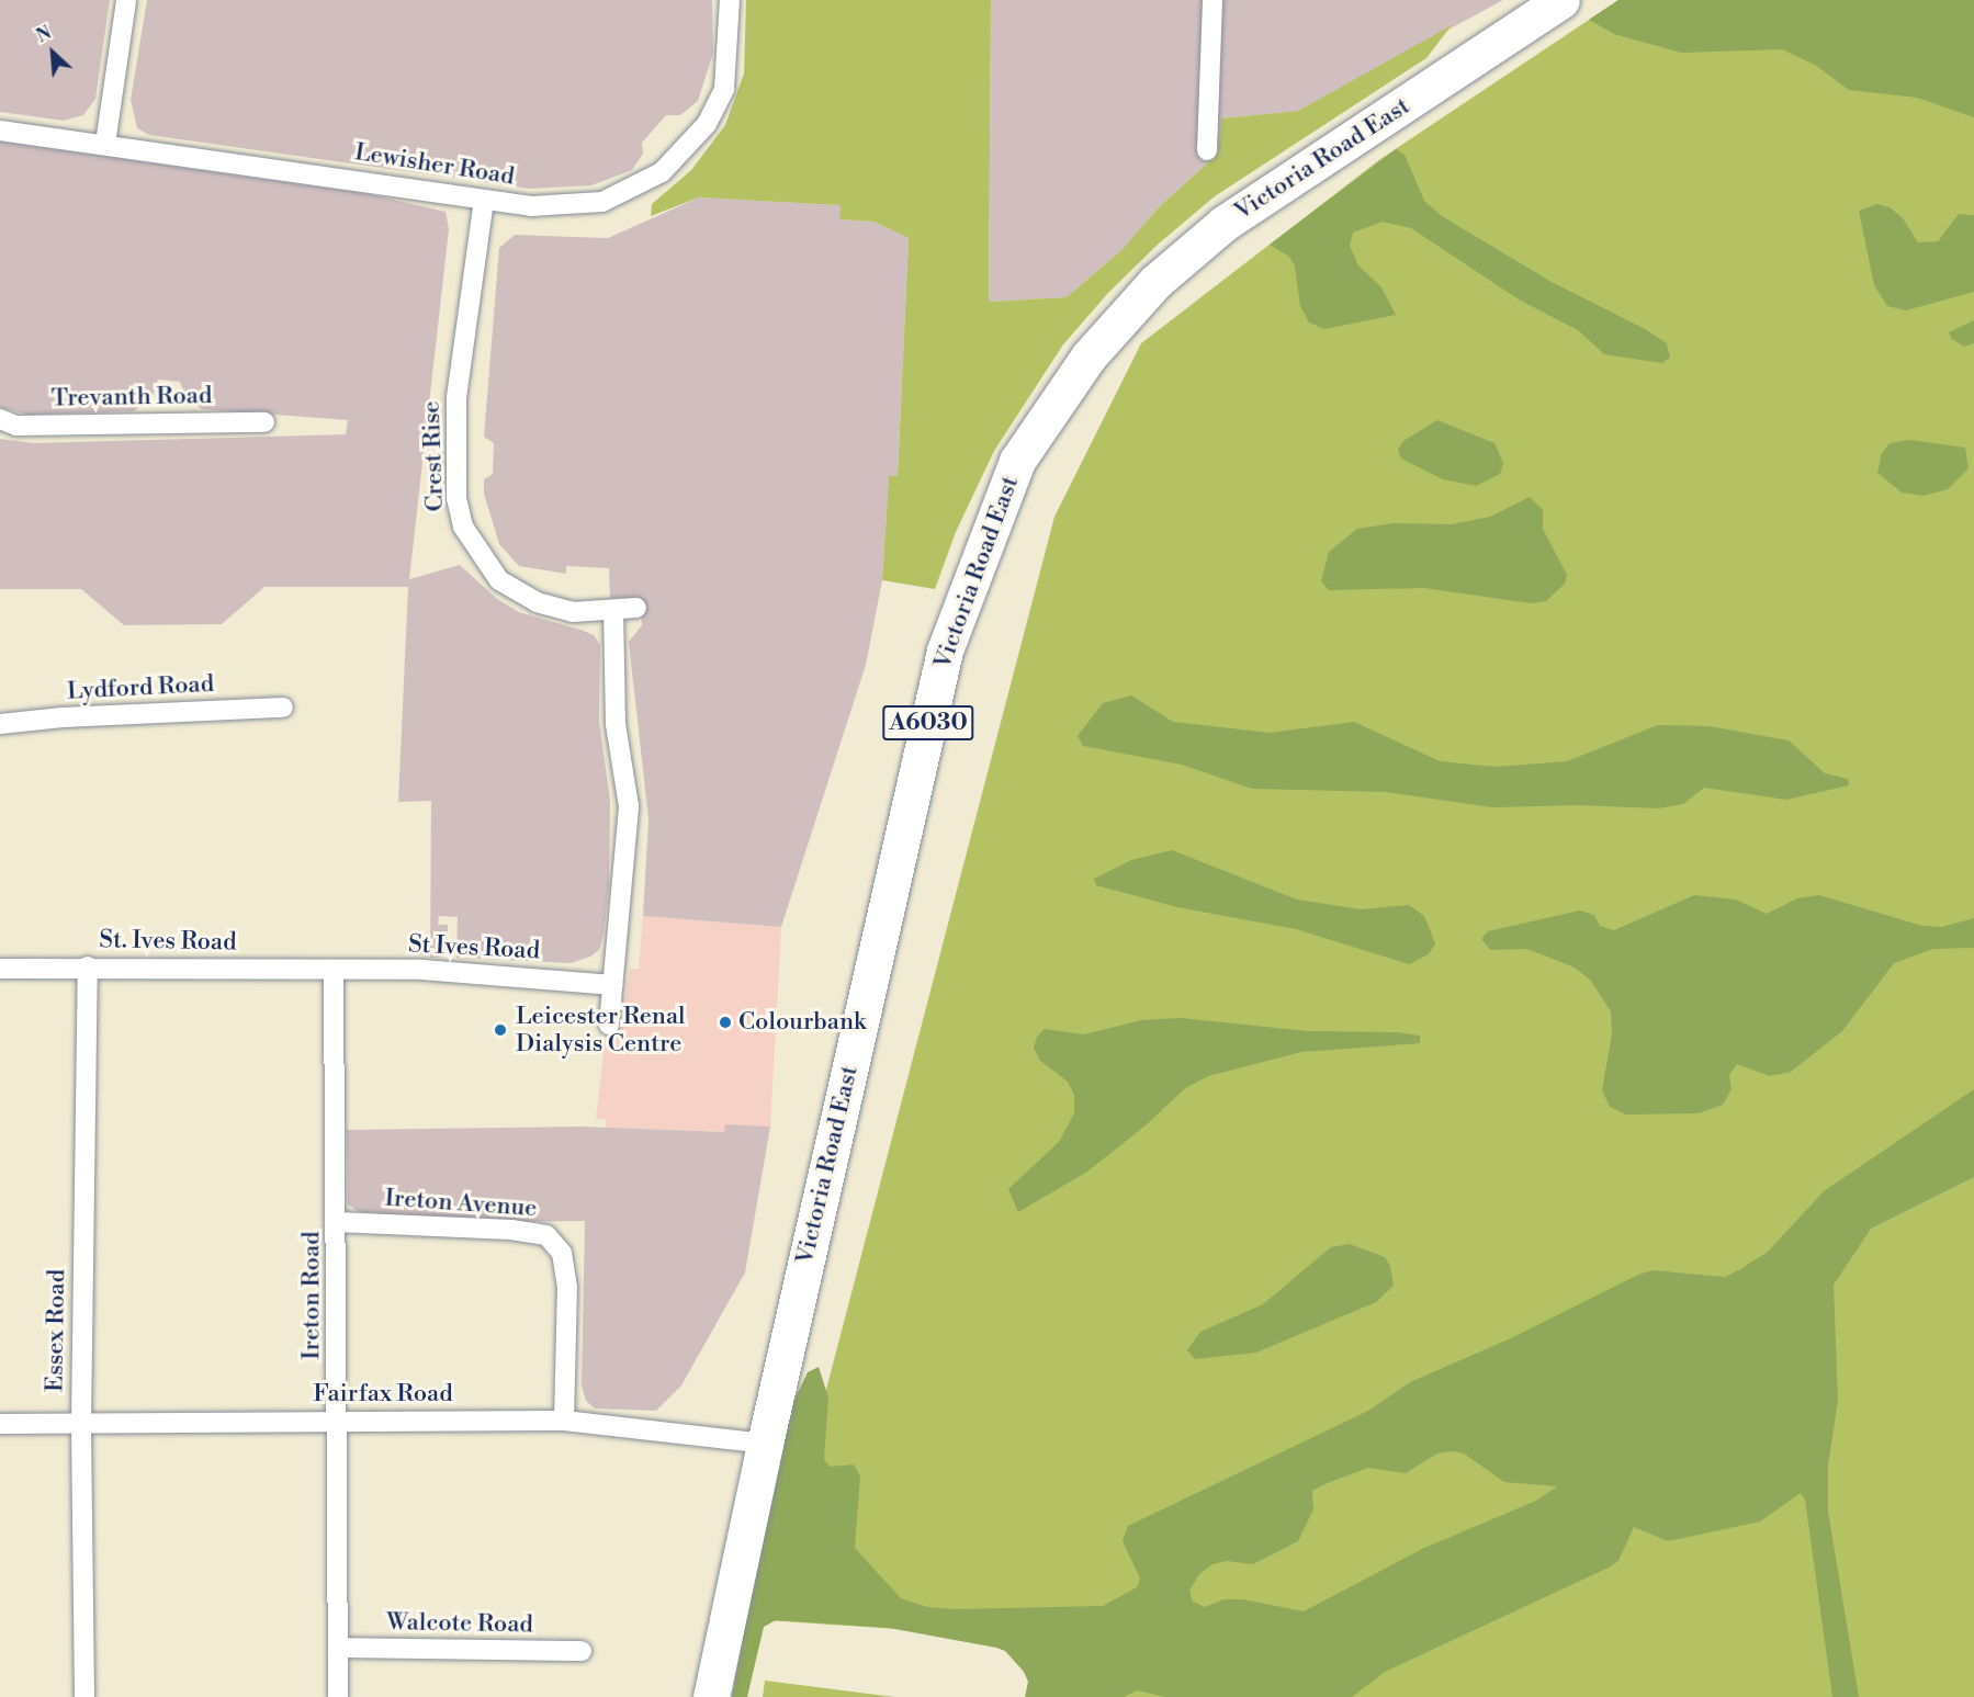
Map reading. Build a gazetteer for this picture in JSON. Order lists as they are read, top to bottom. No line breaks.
{"streets":{"highway":["Victoria Road East","A6030"],"street":["Lewisher Road","Trevanth Road","Crest Rise","Lydford Road","St. Ives Road","St Ives Road","Ireton Avenue","Ireton Road","Essex Road","Fairfax Road","Walcote Road"]},"crossings":[["Victoria Road East","Fairfax Road"],["Lewisher Road","Crest Rise"],["St. Ives Road","St Ives Road"],["St. Ives Road","Ireton Road"],["St. Ives Road","Essex Road"],["St Ives Road","Ireton Road"],["Ireton Avenue","Ireton Road"],["Ireton Avenue","Fairfax Road"],["Ireton Road","Fairfax Road"],["Ireton Road","Walcote Road"],["Essex Road","Fairfax Road"]],"places":["Colourbank","Leicester Renal Dialysis Centre"],"north":"top left"}
